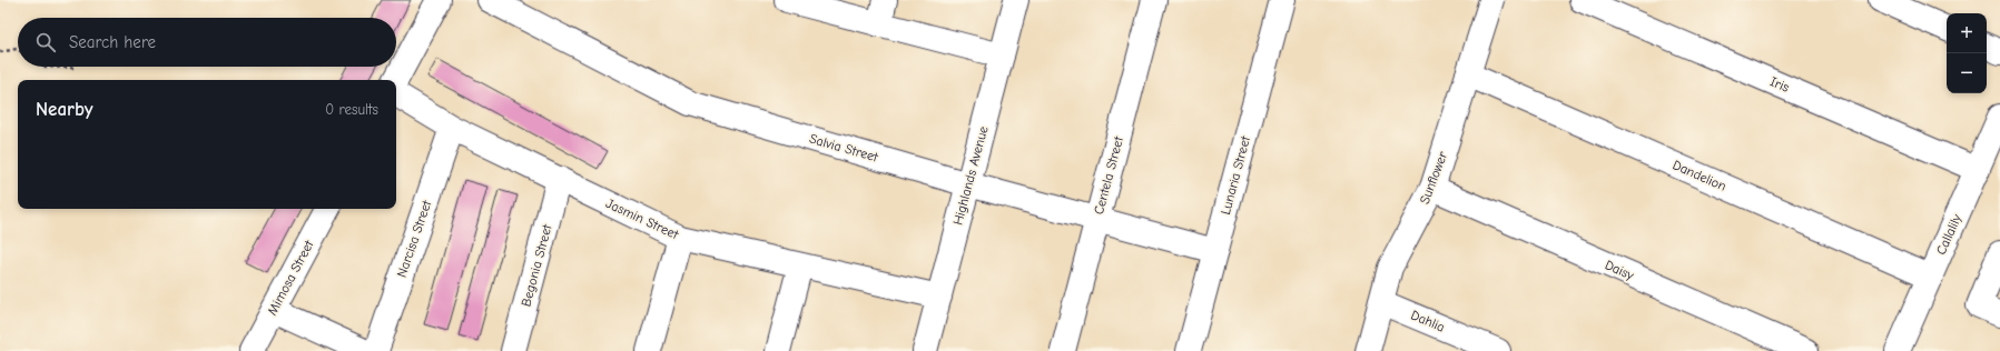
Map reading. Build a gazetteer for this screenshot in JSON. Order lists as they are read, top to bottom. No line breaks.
{"streets":{"street":["Iris","Salvia Street","Highlands Avenue","Centela Street","Lunaria Street","Dandelion","Sunflower","Jasmin Street","Callalily","Narcisa Street","Begonia Street","Daisy","Mimosa Street","Dahlia"]},"crossings":[["Iris","Callalily"],["Salvia Street","Highlands Avenue"],["Salvia Street","Centela Street"],["Salvia Street","Lunaria Street"],["Highlands Avenue","Jasmin Street"],["Dandelion","Sunflower"],["Dandelion","Callalily"],["Sunflower","Daisy"],["Sunflower","Dahlia"],["Jasmin Street","Narcisa Street"],["Jasmin Street","Begonia Street"]],"page":{"map_buttons":["+","−"],"search":"Search here","heading":["Nearby","0 results"]}}
